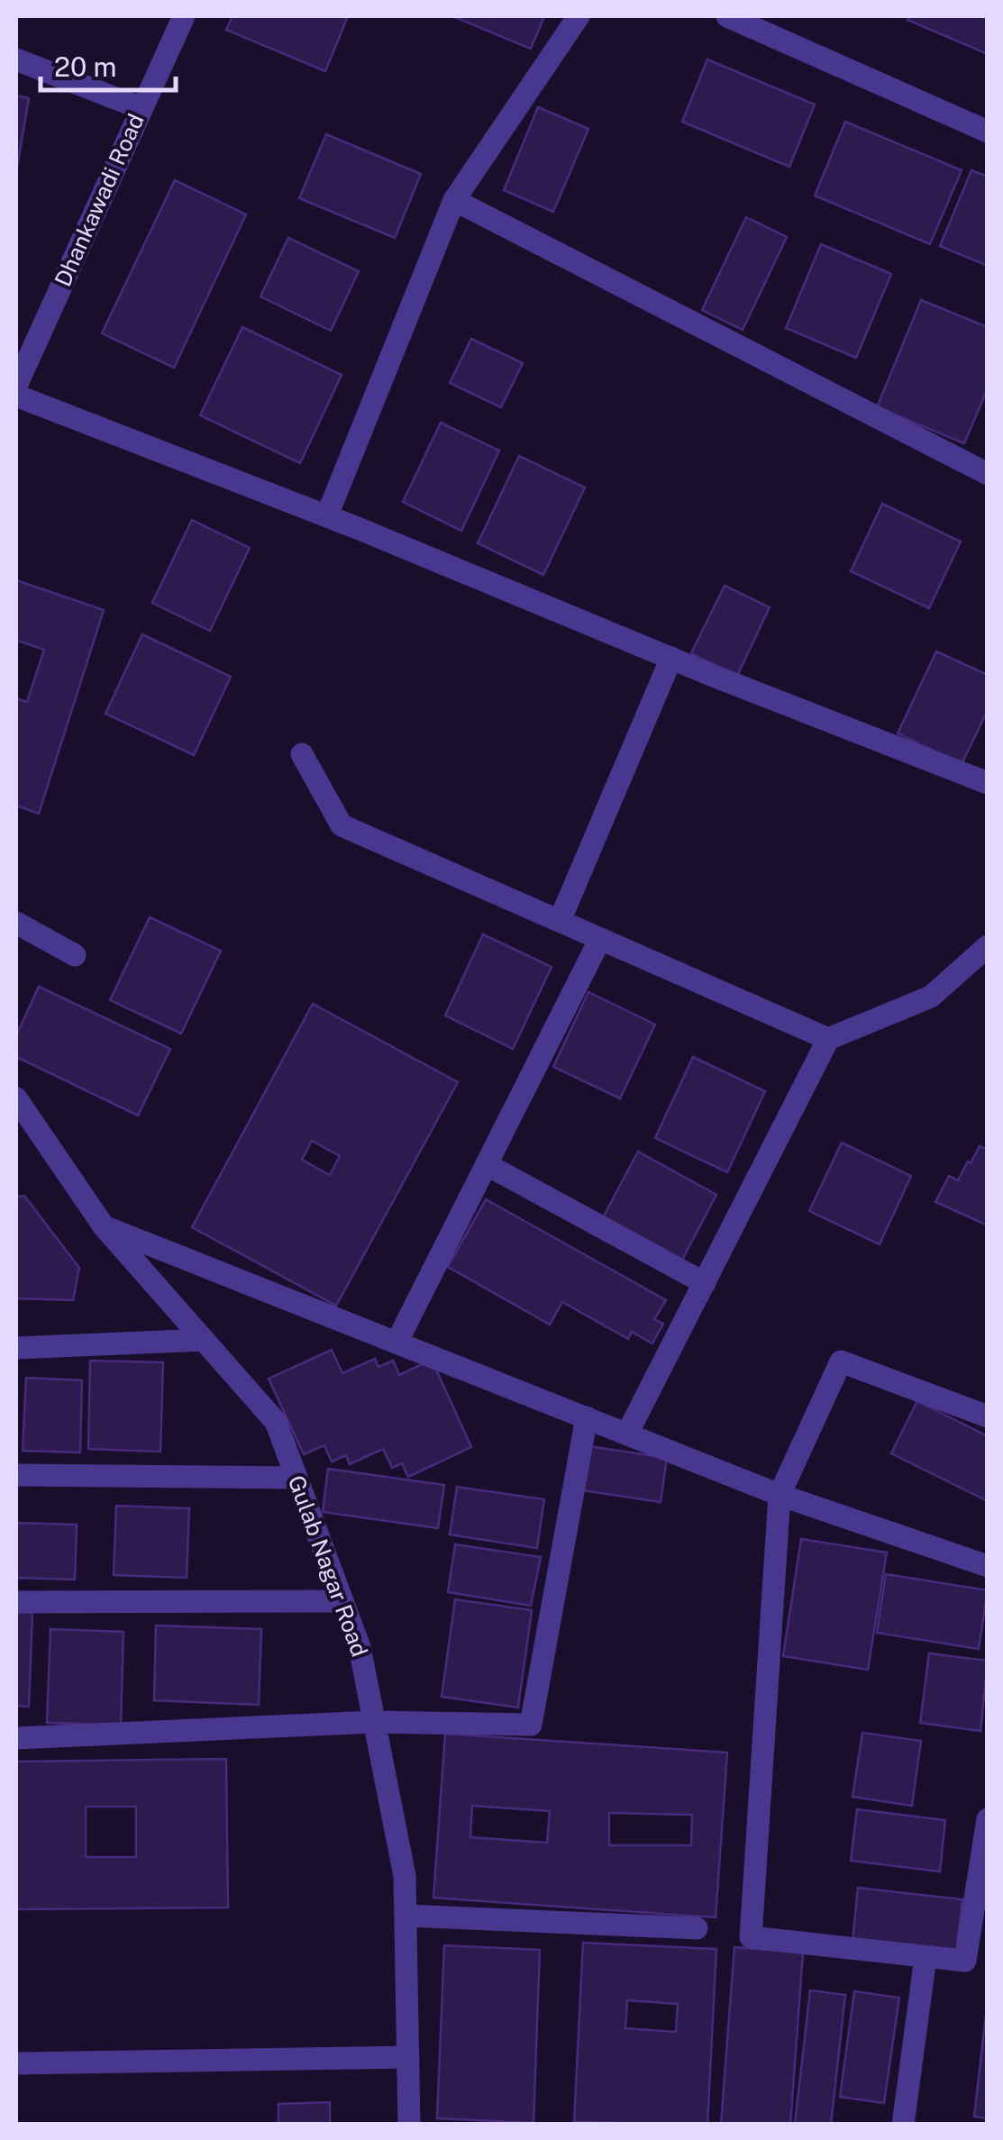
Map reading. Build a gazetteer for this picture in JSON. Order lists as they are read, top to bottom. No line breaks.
{"streets":{"street":["Dhankawadi Road","Gulab Nagar Road"]},"scale_bar":"20 m"}
